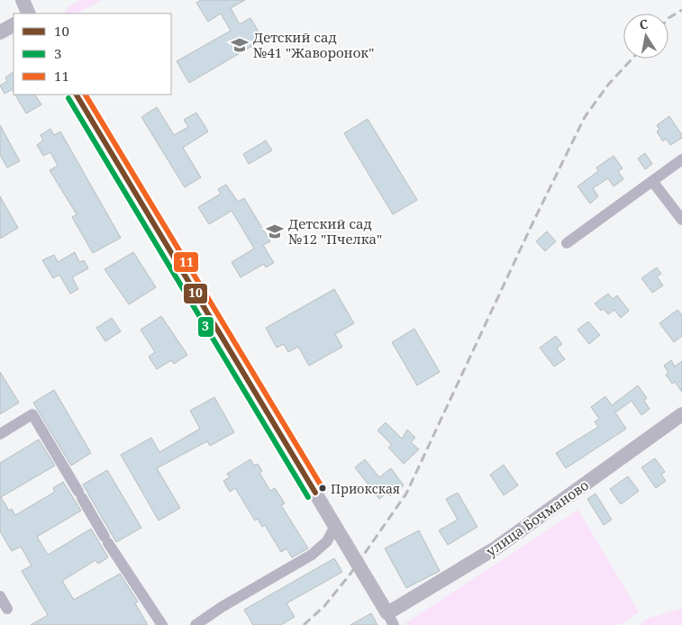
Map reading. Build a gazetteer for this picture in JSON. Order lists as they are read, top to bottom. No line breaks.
{"streets":{"main road":["улица Бочманово"]},"places":{"school or university":["Детский сад №41 \"Жаворонок\"","Детский сад №12 \"Пчелка\""],"other":["Приокская"]},"lines":["transit line 10","transit line 11","transit line 3"],"legend":["10","3","11"],"north":"top"}
